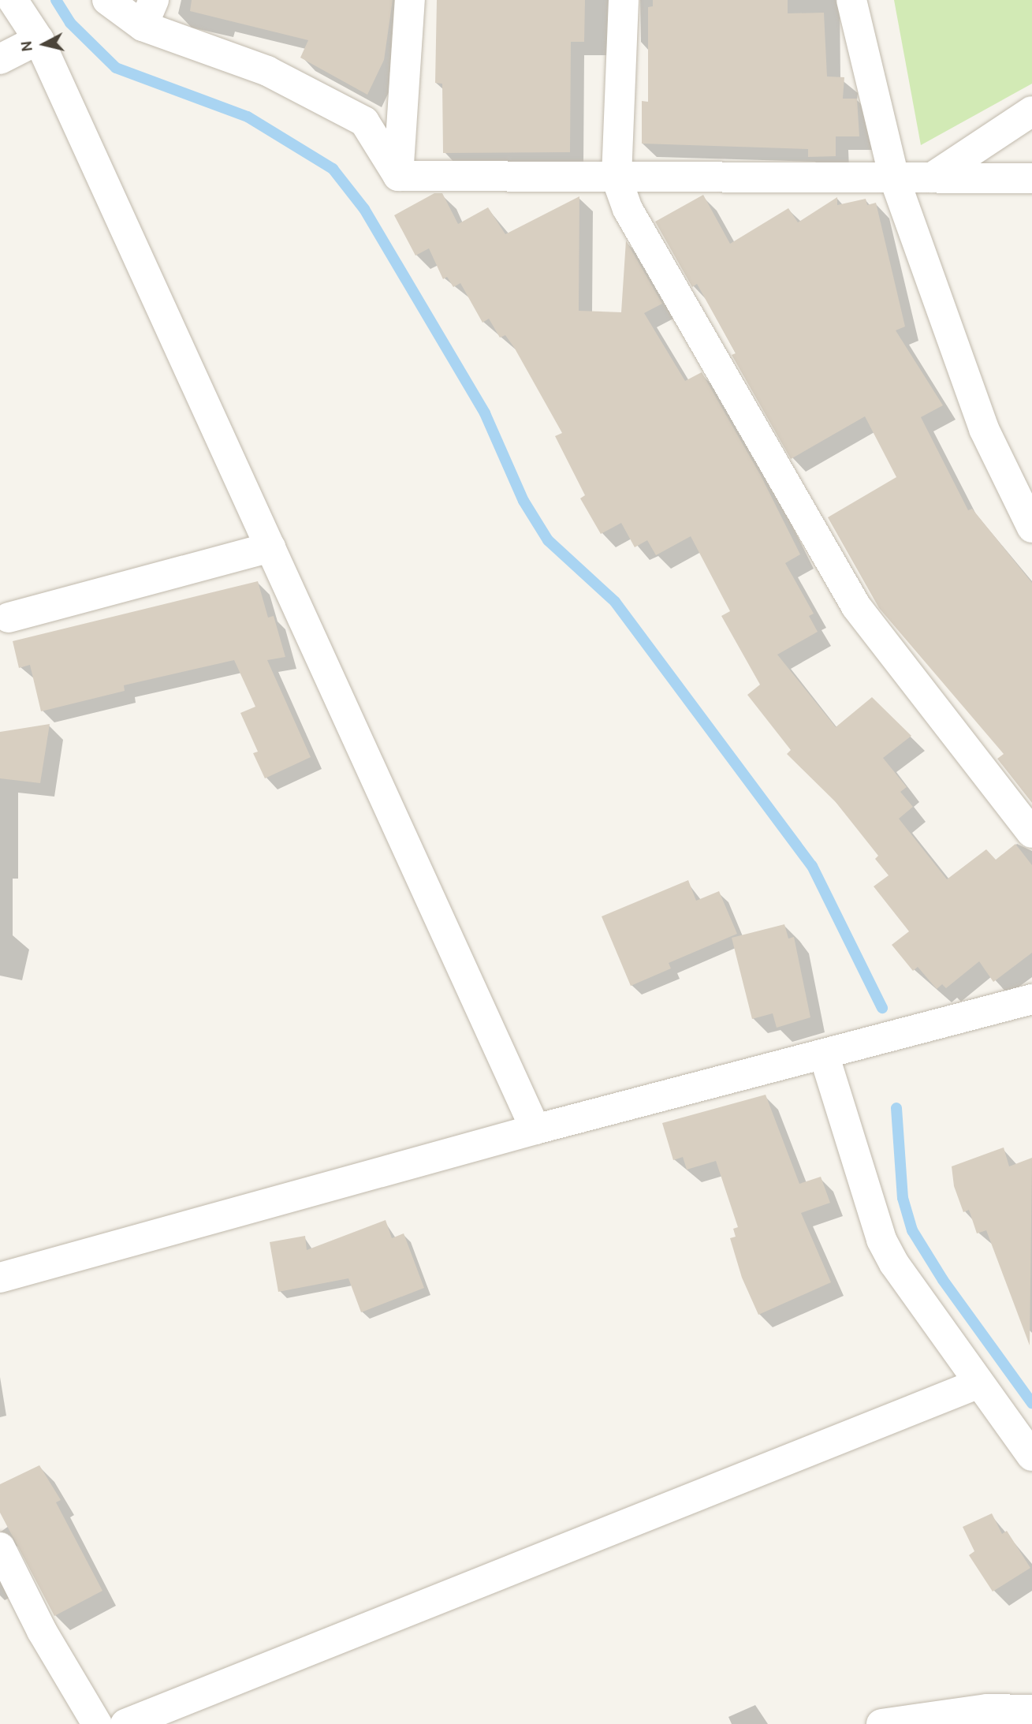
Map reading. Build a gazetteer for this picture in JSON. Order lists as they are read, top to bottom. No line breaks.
{"north":"left"}
